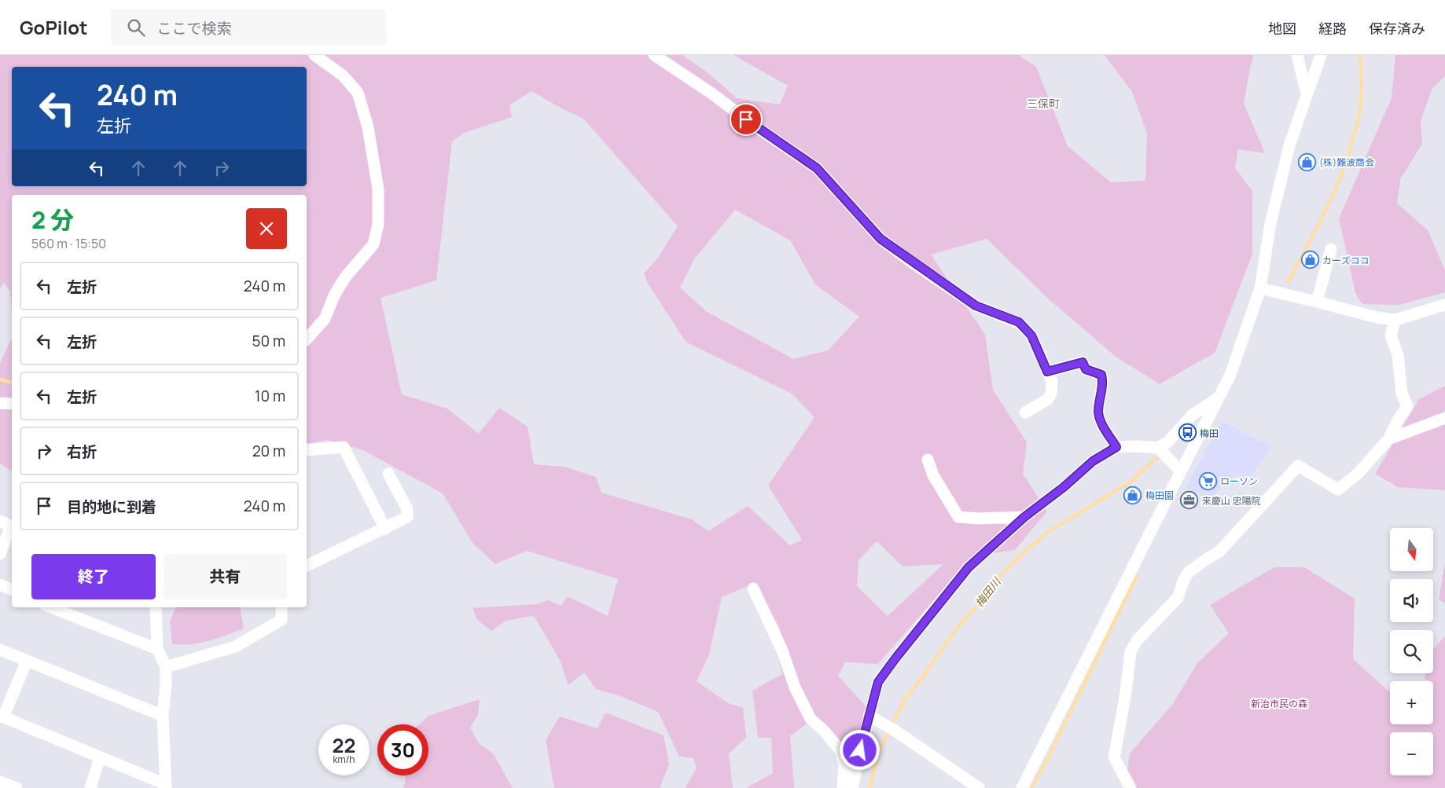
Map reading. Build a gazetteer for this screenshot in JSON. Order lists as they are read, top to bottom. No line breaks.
{"districts":["三保町"],"water":["梅田川"],"parks":["新治市民の森"],"places":{"shop":["(株)難波商会","カーズココ","梅田園"],"bus stop":["梅田"],"supermarket":["ローソン"],"office":["来慶山 忠陽院"]},"north":"bottom","page":{"header":"GoPilot","search":"ここで検索","nav":["地図","経路","保存済み"],"turn":["240 m","左折"],"heading":["2 分","560 m · 15:50"],"list":[{"name":"左折","value":"240 m"},{"name":"左折","value":"50 m"},{"name":"左折","value":"10 m"},{"name":"右折","value":"20 m"},{"name":"目的地に到着","value":"240 m"}],"map_buttons":["+","−"],"buttons":["終了","共有"],"speed":"22 km/h","limit":"30"}}
